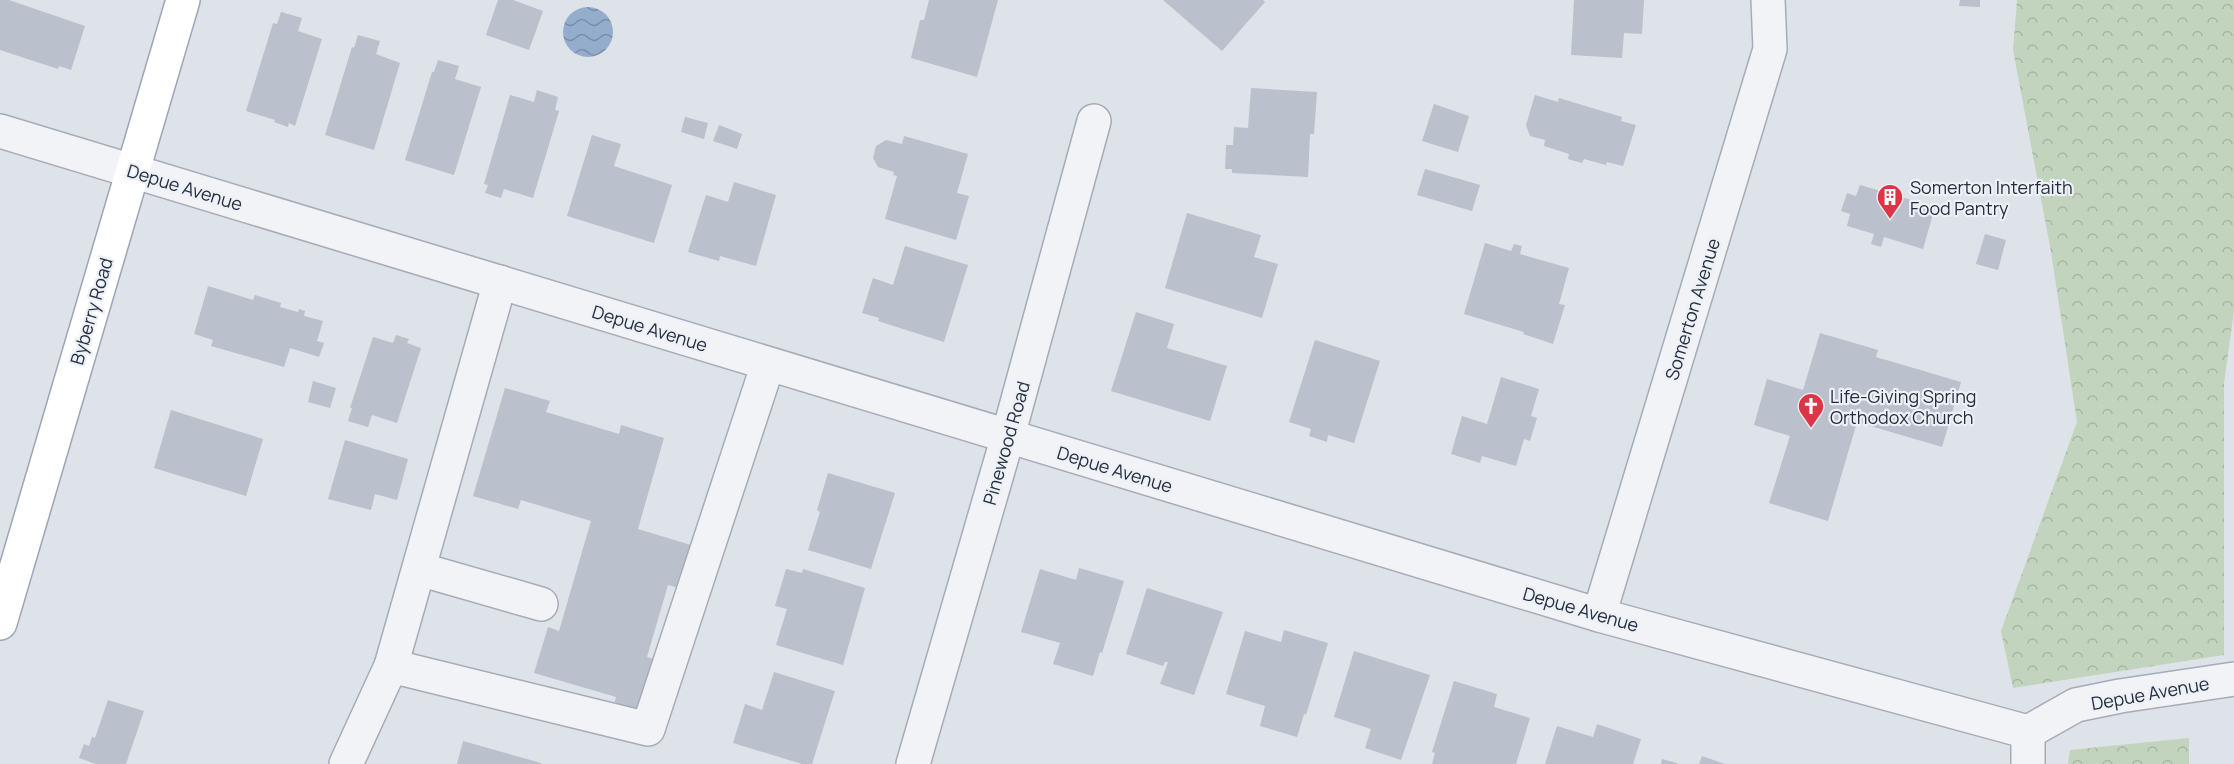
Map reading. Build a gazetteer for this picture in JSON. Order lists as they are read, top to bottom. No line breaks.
{"streets":{"main road":["Byberry Road"],"street":["Depue Avenue","Somerton Avenue","Pinewood Road"]},"crossings":[["Depue Avenue","Somerton Avenue"],["Depue Avenue","Byberry Road"],["Depue Avenue","Pinewood Road"]],"places":{"building":["Somerton Interfaith Food Pantry"],"church":["Life-Giving Spring Orthodox Church"]}}
